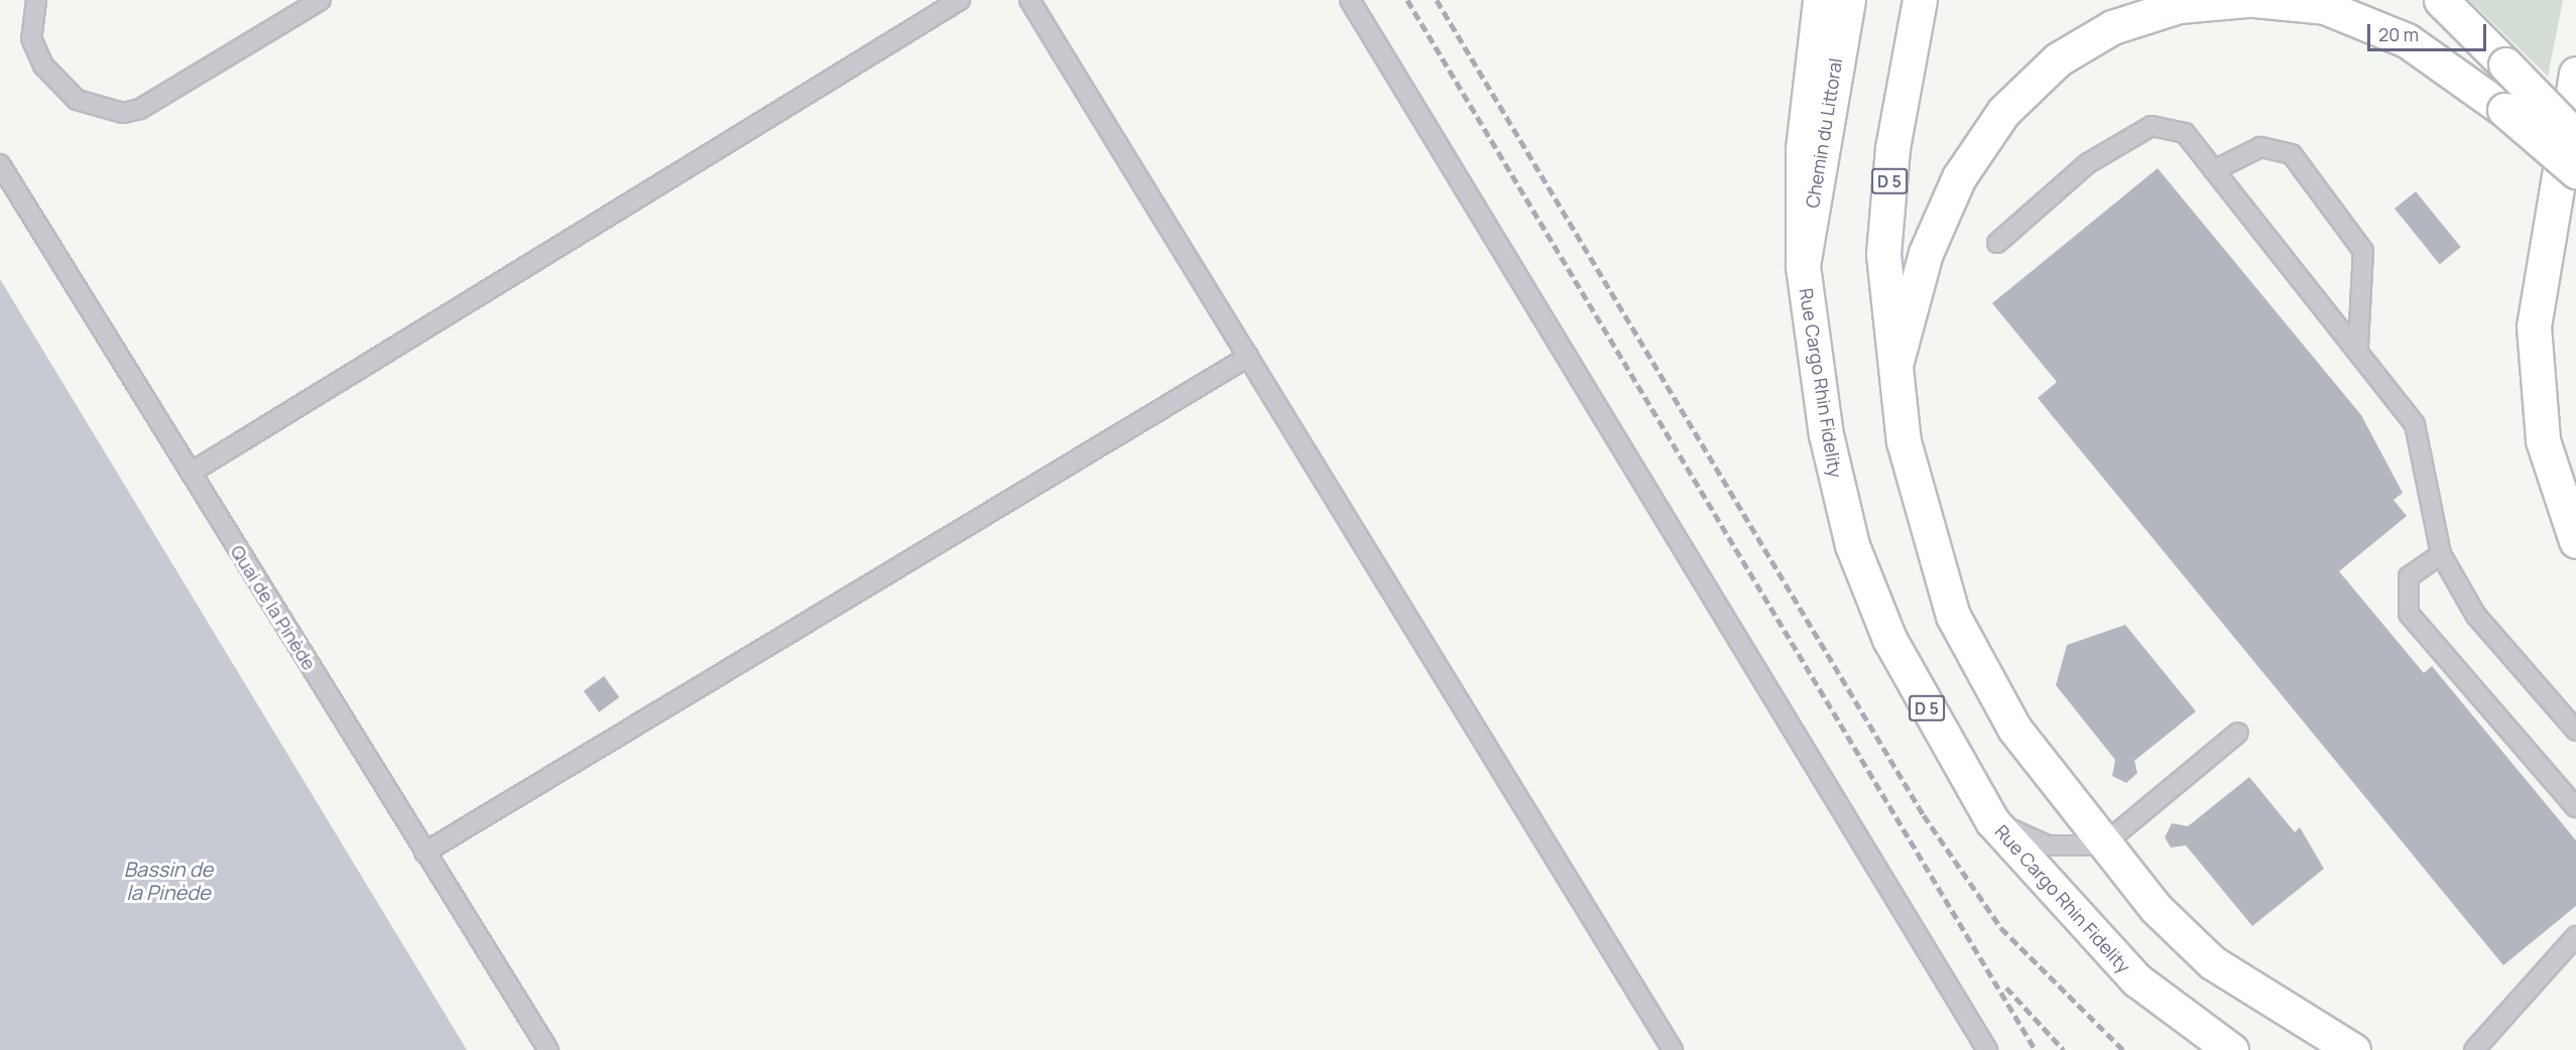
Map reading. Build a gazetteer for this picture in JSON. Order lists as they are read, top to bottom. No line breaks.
{"streets":{"main road":["Chemin du Littoral","D 5","Rue Cargo Rhin Fidelity"],"lane":["Quai de la Pinède"]},"crossings":[["Chemin du Littoral","Rue Cargo Rhin Fidelity"]],"water":["Bassin de la Pinède"],"scale_bar":"20 m"}
